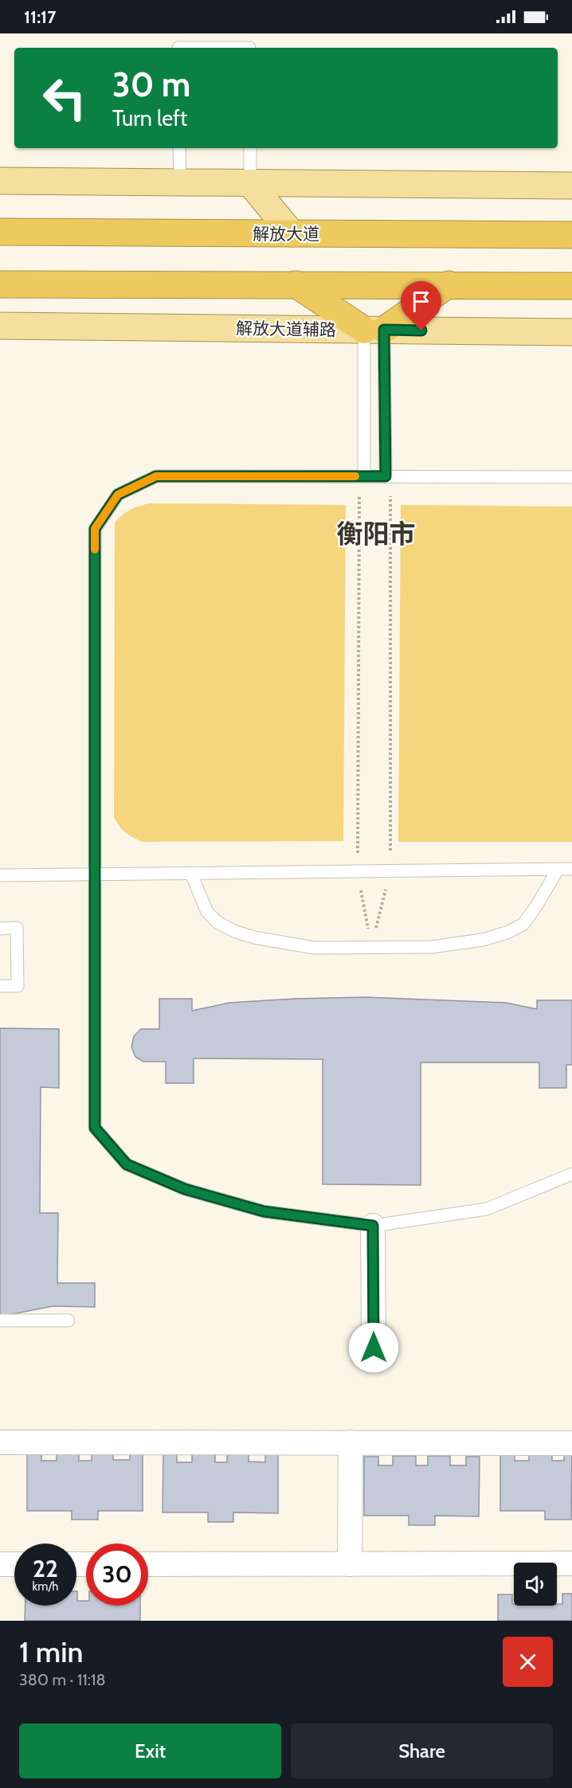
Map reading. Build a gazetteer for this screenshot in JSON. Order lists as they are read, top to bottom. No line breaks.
{"streets":{"highway":["解放大道"],"main road":["解放大道辅路"]},"districts":["衡阳市"],"page":{"status":"11:17","turn":["30 m","Turn left"],"speed":"22 km/h","limit":"30","heading":["1 min","380 m · 11:18"],"buttons":["Exit","Share"]}}
